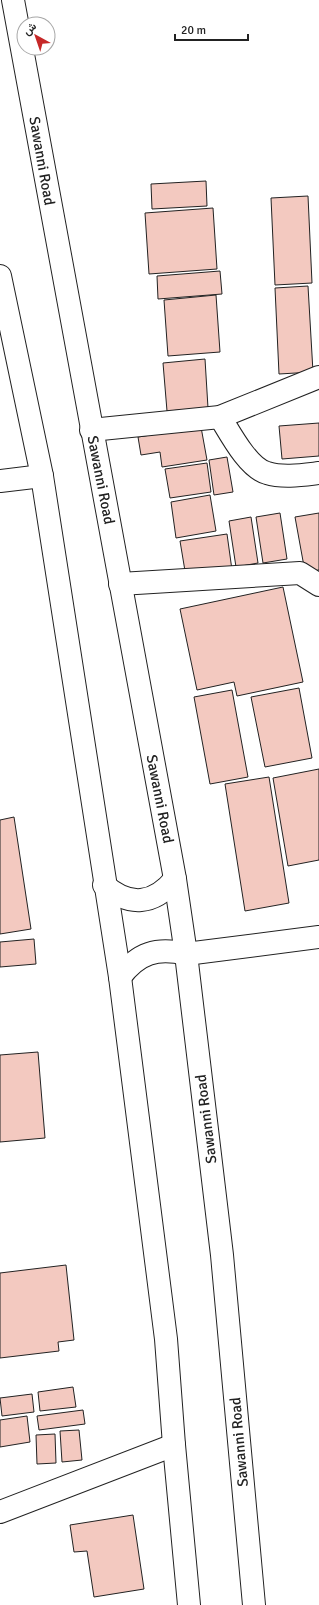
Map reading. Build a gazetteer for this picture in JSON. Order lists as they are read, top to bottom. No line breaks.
{"streets":{"main road":["Sawanni Road"]},"scale_bar":"20 m","north":"top left"}
